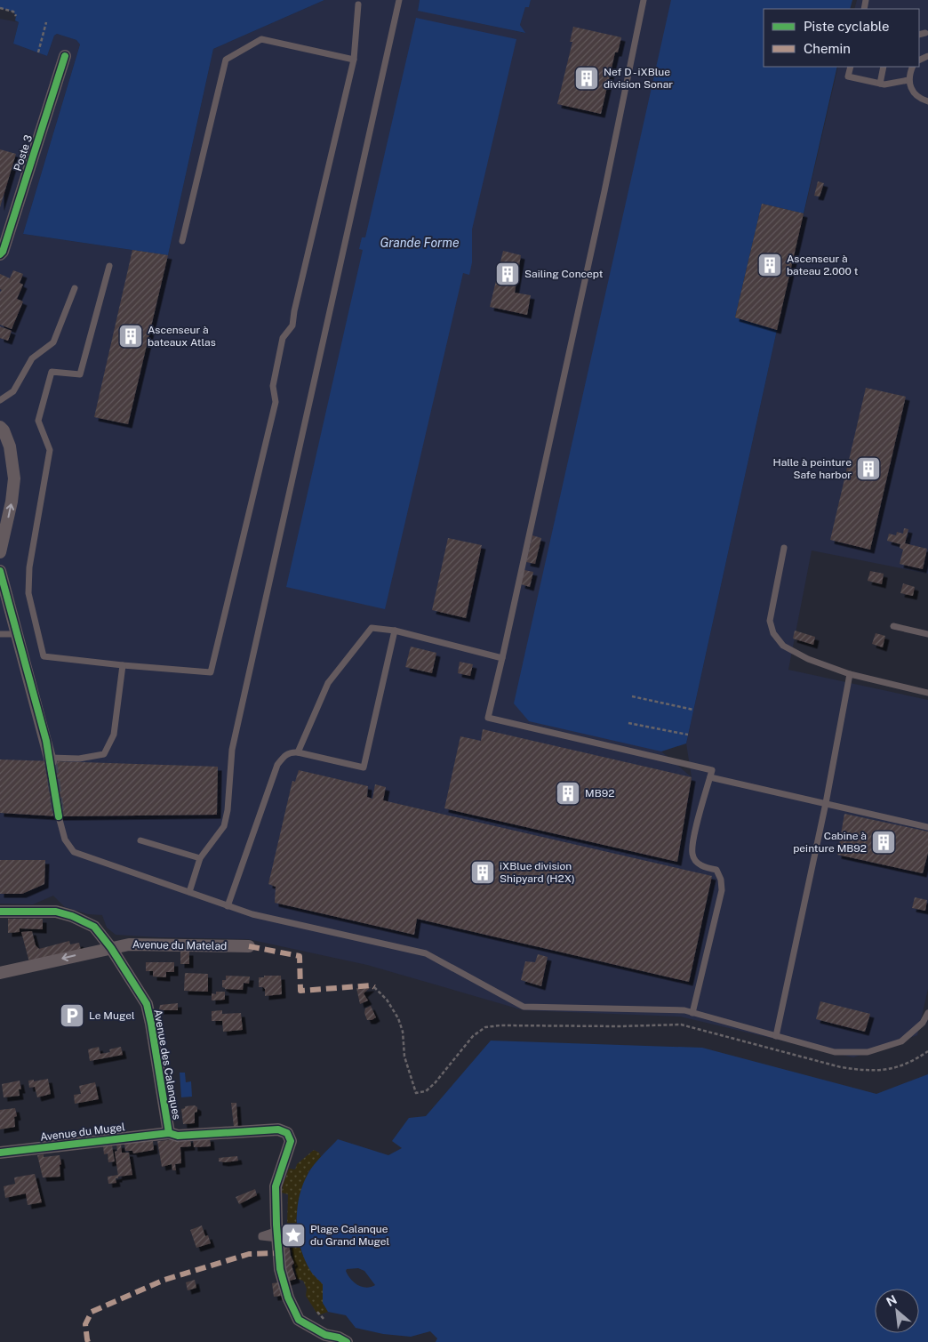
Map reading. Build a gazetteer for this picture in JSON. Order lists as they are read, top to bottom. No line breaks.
{"streets":{"street":["Poste 3","Avenue du Matelad","Avenue des Calanques","Avenue du Mugel"]},"crossings":[["Avenue du Matelad","Avenue des Calanques"],["Avenue des Calanques","Avenue du Mugel"]],"one_way":["Avenue du Matelad"],"water":["Grande Forme"],"places":{"building":["Nef D - iXBlue division Sonar","Ascenseur à bateau 2.000 t","Sailing Concept","Ascenseur à bateaux Atlas","Halle à peinture Safe harbor","MB92","Cabine à peinture MB92","iXBlue division Shipyard (H2X)"],"parking":["Le Mugel"],"place":["Plage Calanque du Grand Mugel"]},"legend":["Piste cyclable","Chemin"],"north":"top left"}
